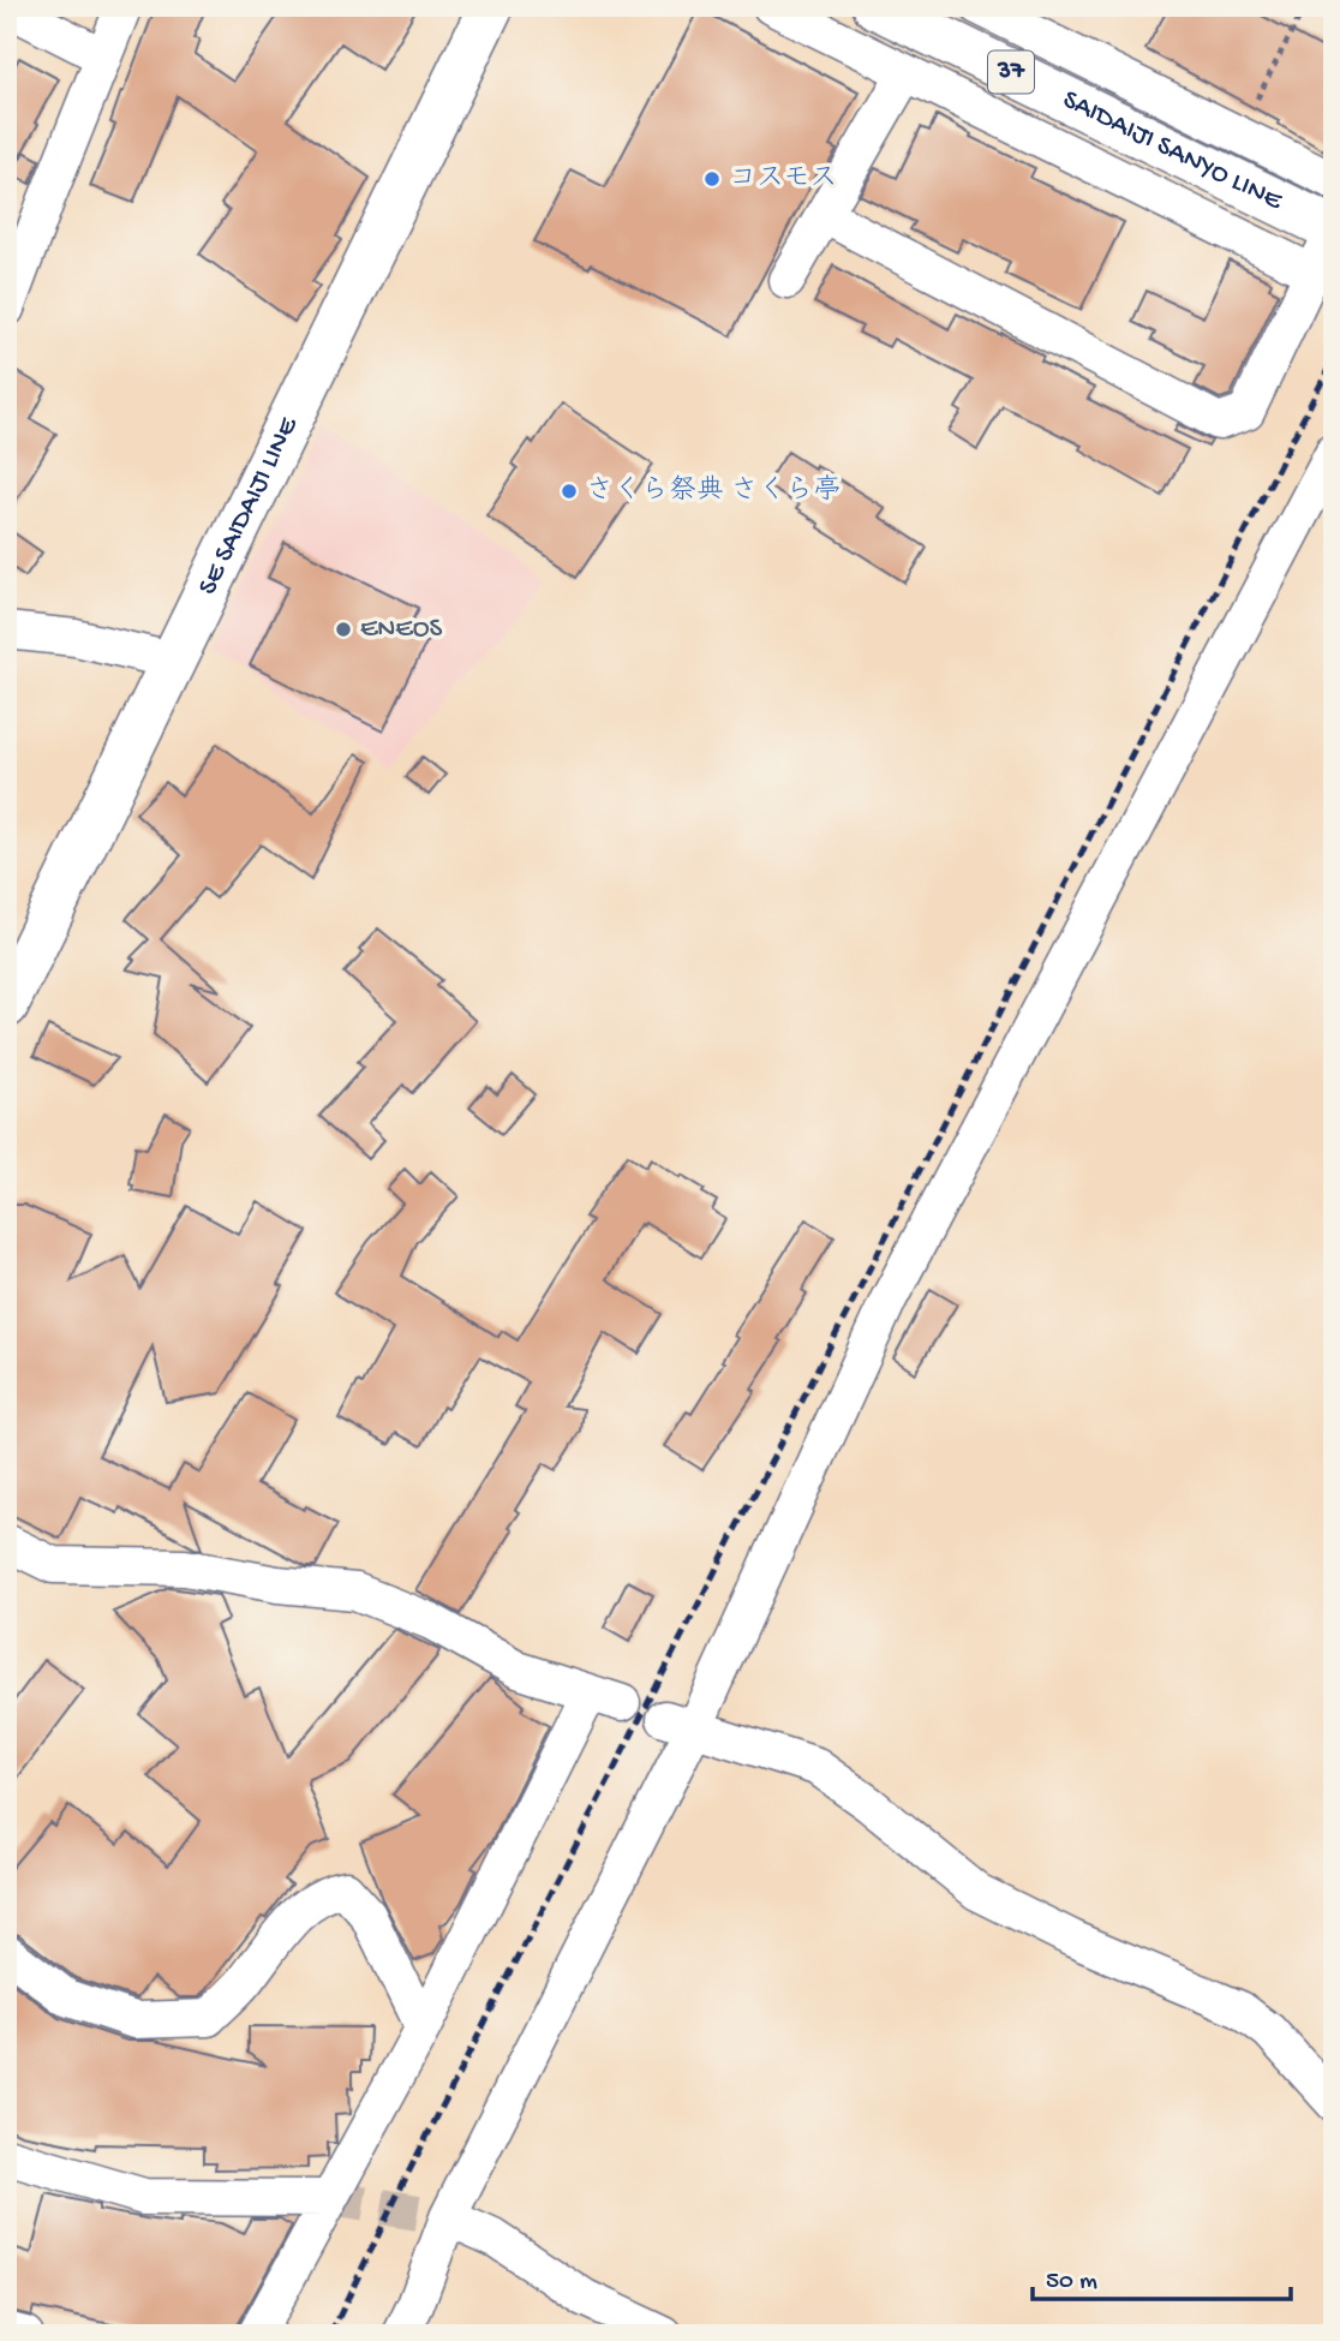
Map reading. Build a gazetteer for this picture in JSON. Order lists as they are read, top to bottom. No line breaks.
{"streets":{"main road":["37","SAIDAIJI SANYO LINE","SE SAIDAIJI LINE"]},"places":["コスモス","さくら祭典 さくら亭","ENEOS"],"scale_bar":"50 m"}
